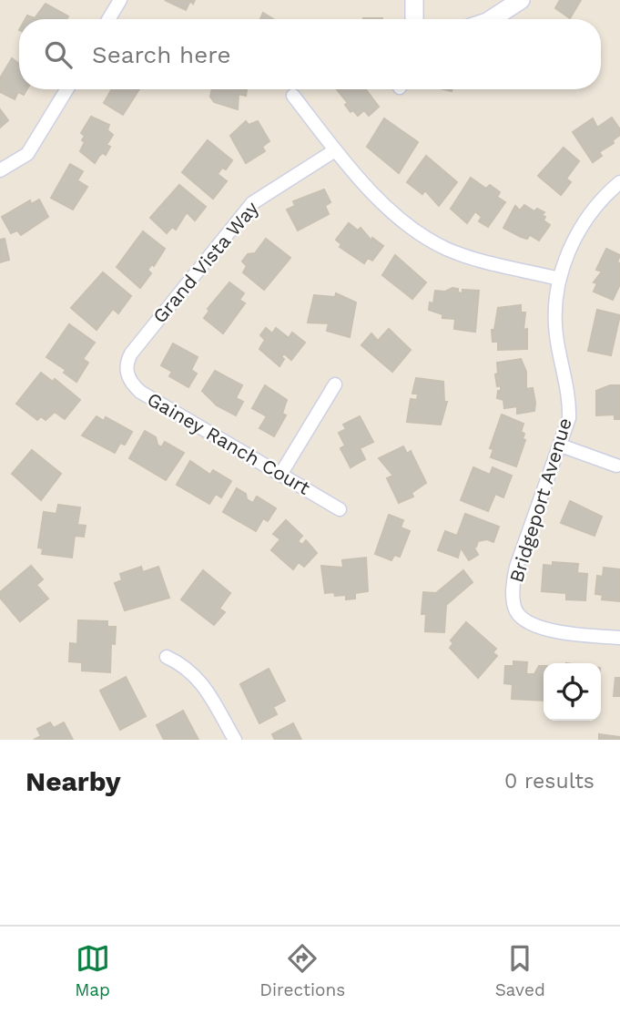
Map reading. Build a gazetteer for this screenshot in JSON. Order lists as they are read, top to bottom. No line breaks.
{"streets":{"street":["Grand Vista Way","Gainey Ranch Court","Bridgeport Avenue"]},"crossings":[["Grand Vista Way","Gainey Ranch Court"]],"page":{"search":"Search here","heading":["Nearby","0 results"],"nav":["Map","Directions","Saved"]}}
